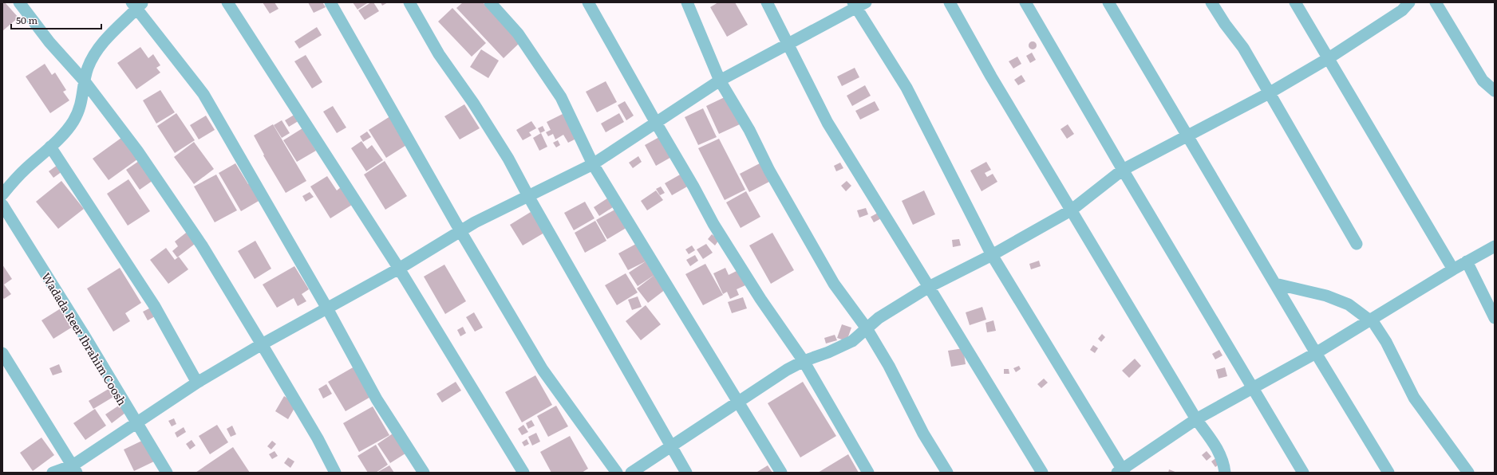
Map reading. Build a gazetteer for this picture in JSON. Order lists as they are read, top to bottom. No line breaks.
{"streets":{"street":["Wadada Reer Ibrahim Coosh"]},"scale_bar":"50 m"}
